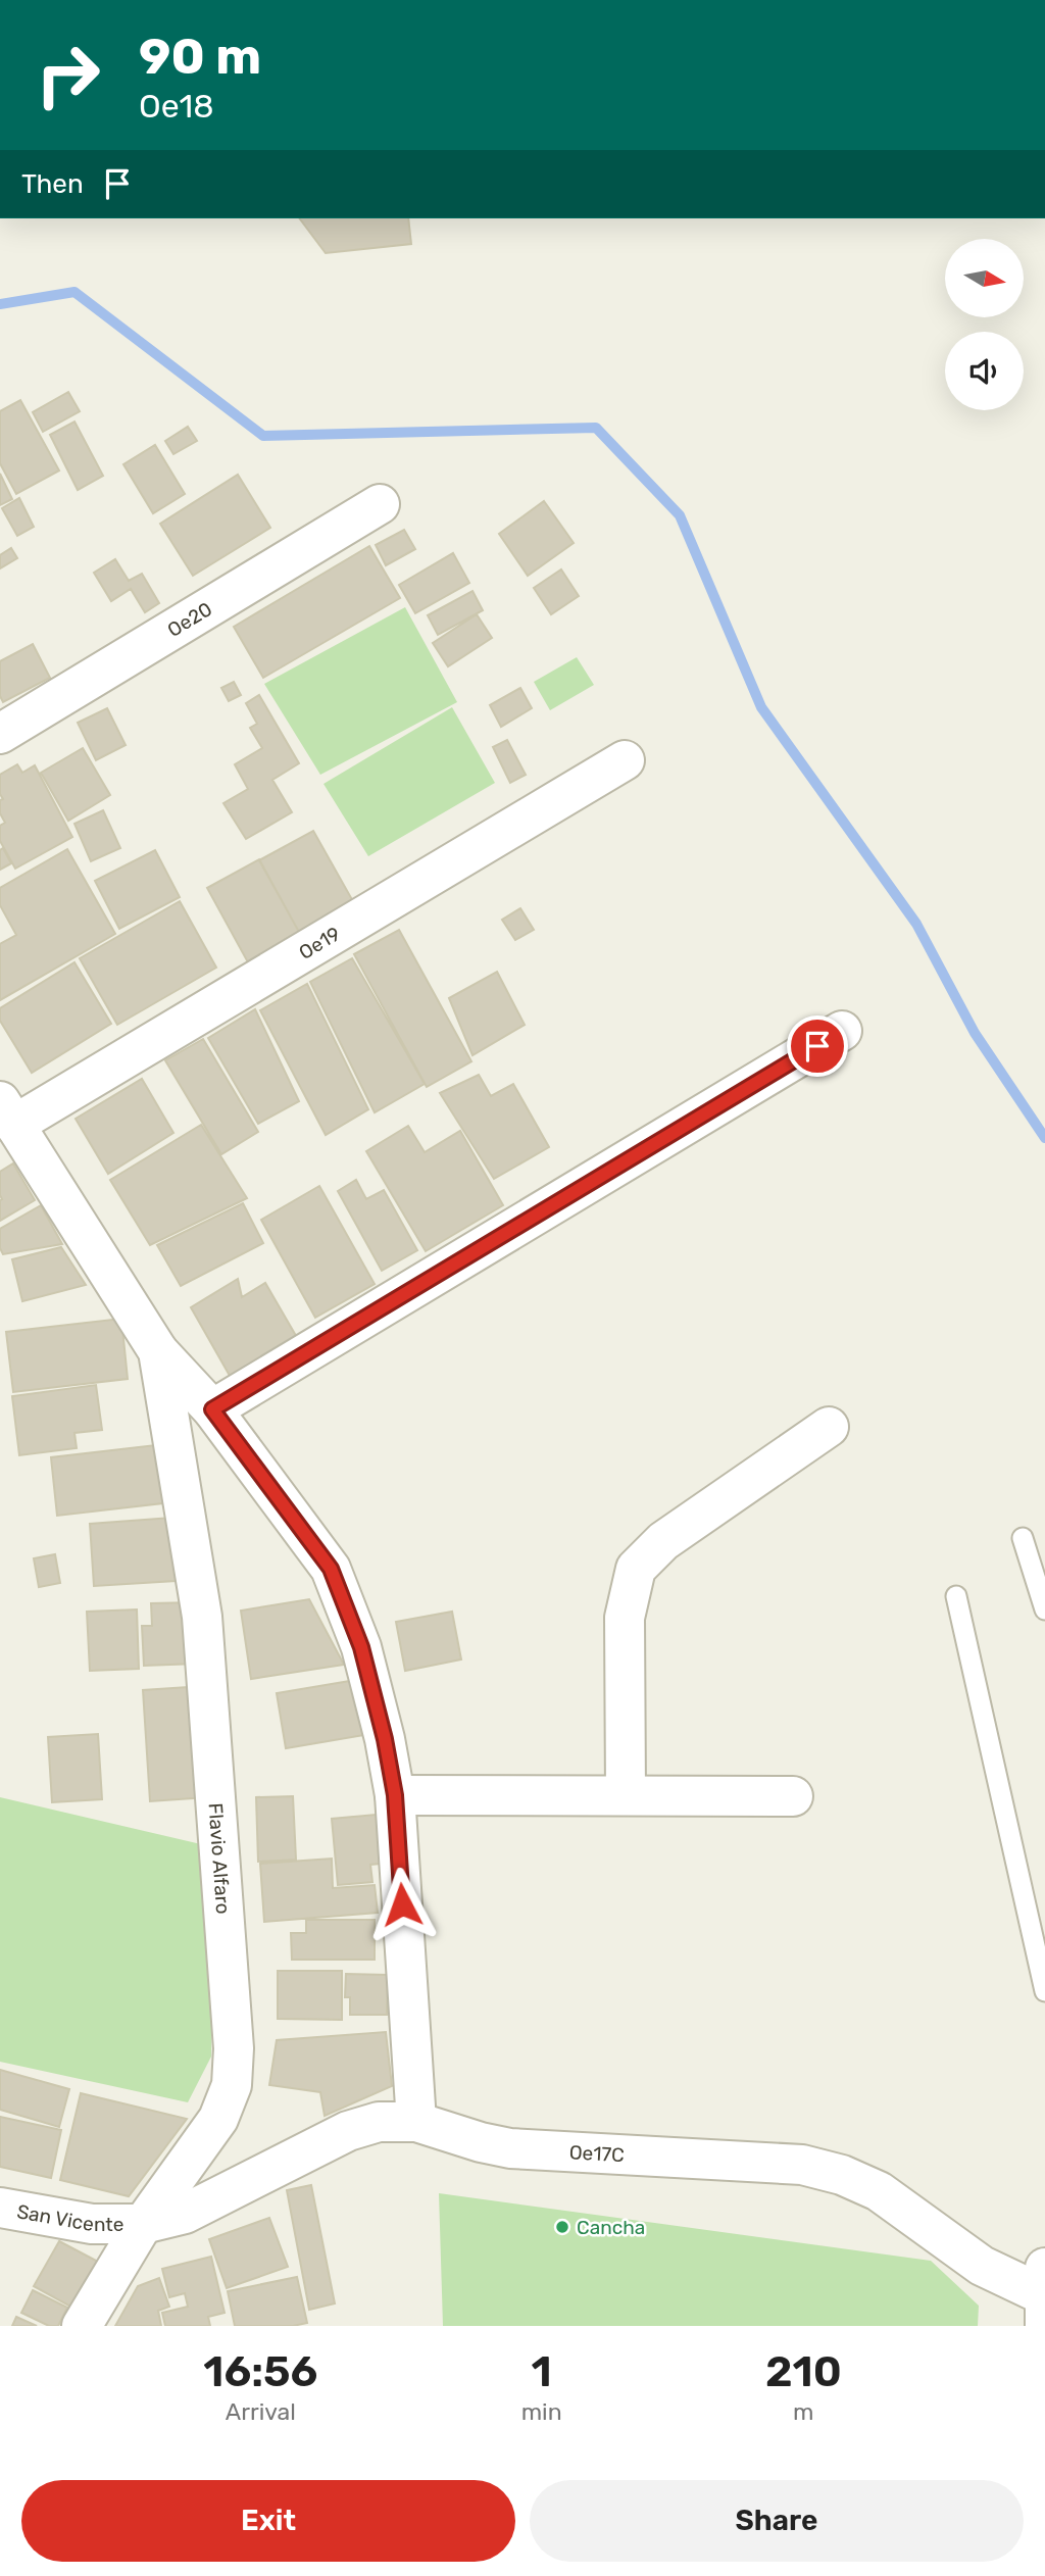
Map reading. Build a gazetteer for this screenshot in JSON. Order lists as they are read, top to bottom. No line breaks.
{"streets":{"street":["Oe20","Oe19","Flavio Alfaro","Oe17C","San Vicente"]},"crossings":[["Flavio Alfaro","Oe17C"],["Flavio Alfaro","San Vicente"],["Oe17C","San Vicente"]],"places":["Cancha"],"north":"right","page":{"turn":["90 m","Oe18"],"then":"Then","eta":["16:56","Arrival","1","min","210","m"],"buttons":["Exit","Share"]}}
